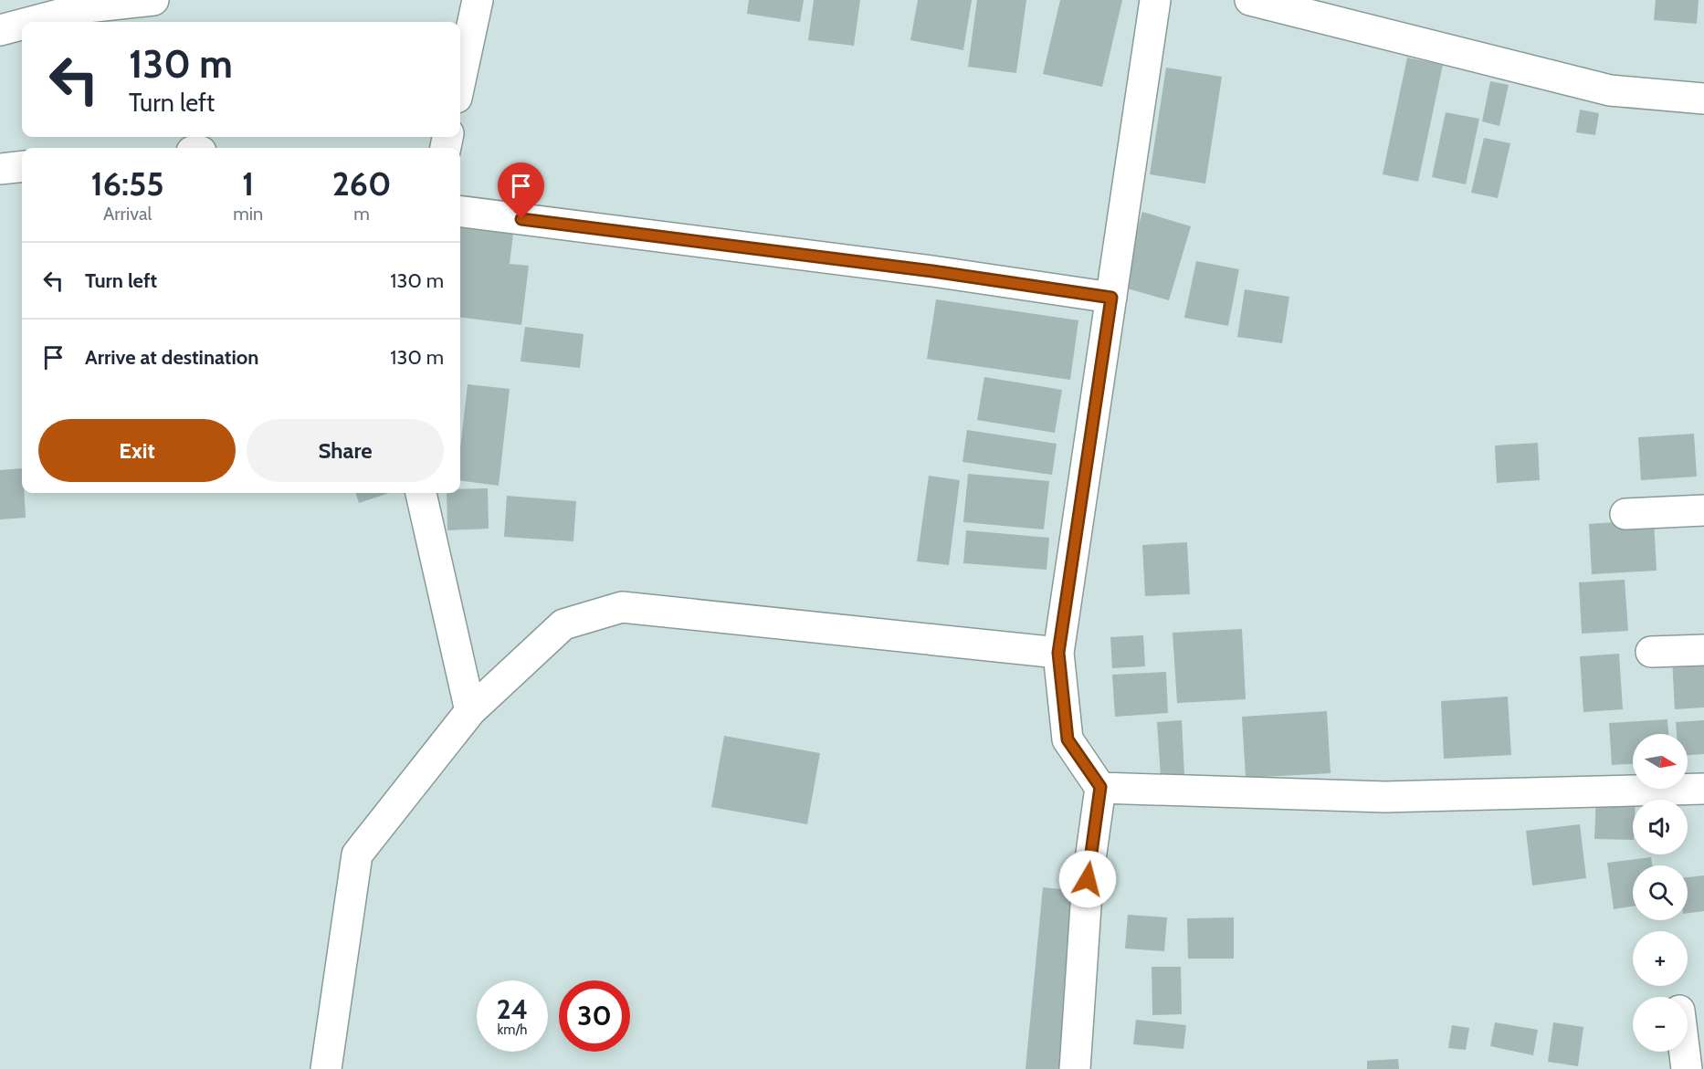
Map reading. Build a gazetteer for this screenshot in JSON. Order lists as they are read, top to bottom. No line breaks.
{"north":"right","page":{"turn":["130 m","Turn left"],"eta":["16:55","Arrival","1","min","260","m"],"list":[{"name":"Turn left","value":"130 m"},{"name":"Arrive at destination","value":"130 m"}],"buttons":["Exit","Share"],"map_buttons":["+","−"],"speed":"24 km/h","limit":"30"}}
